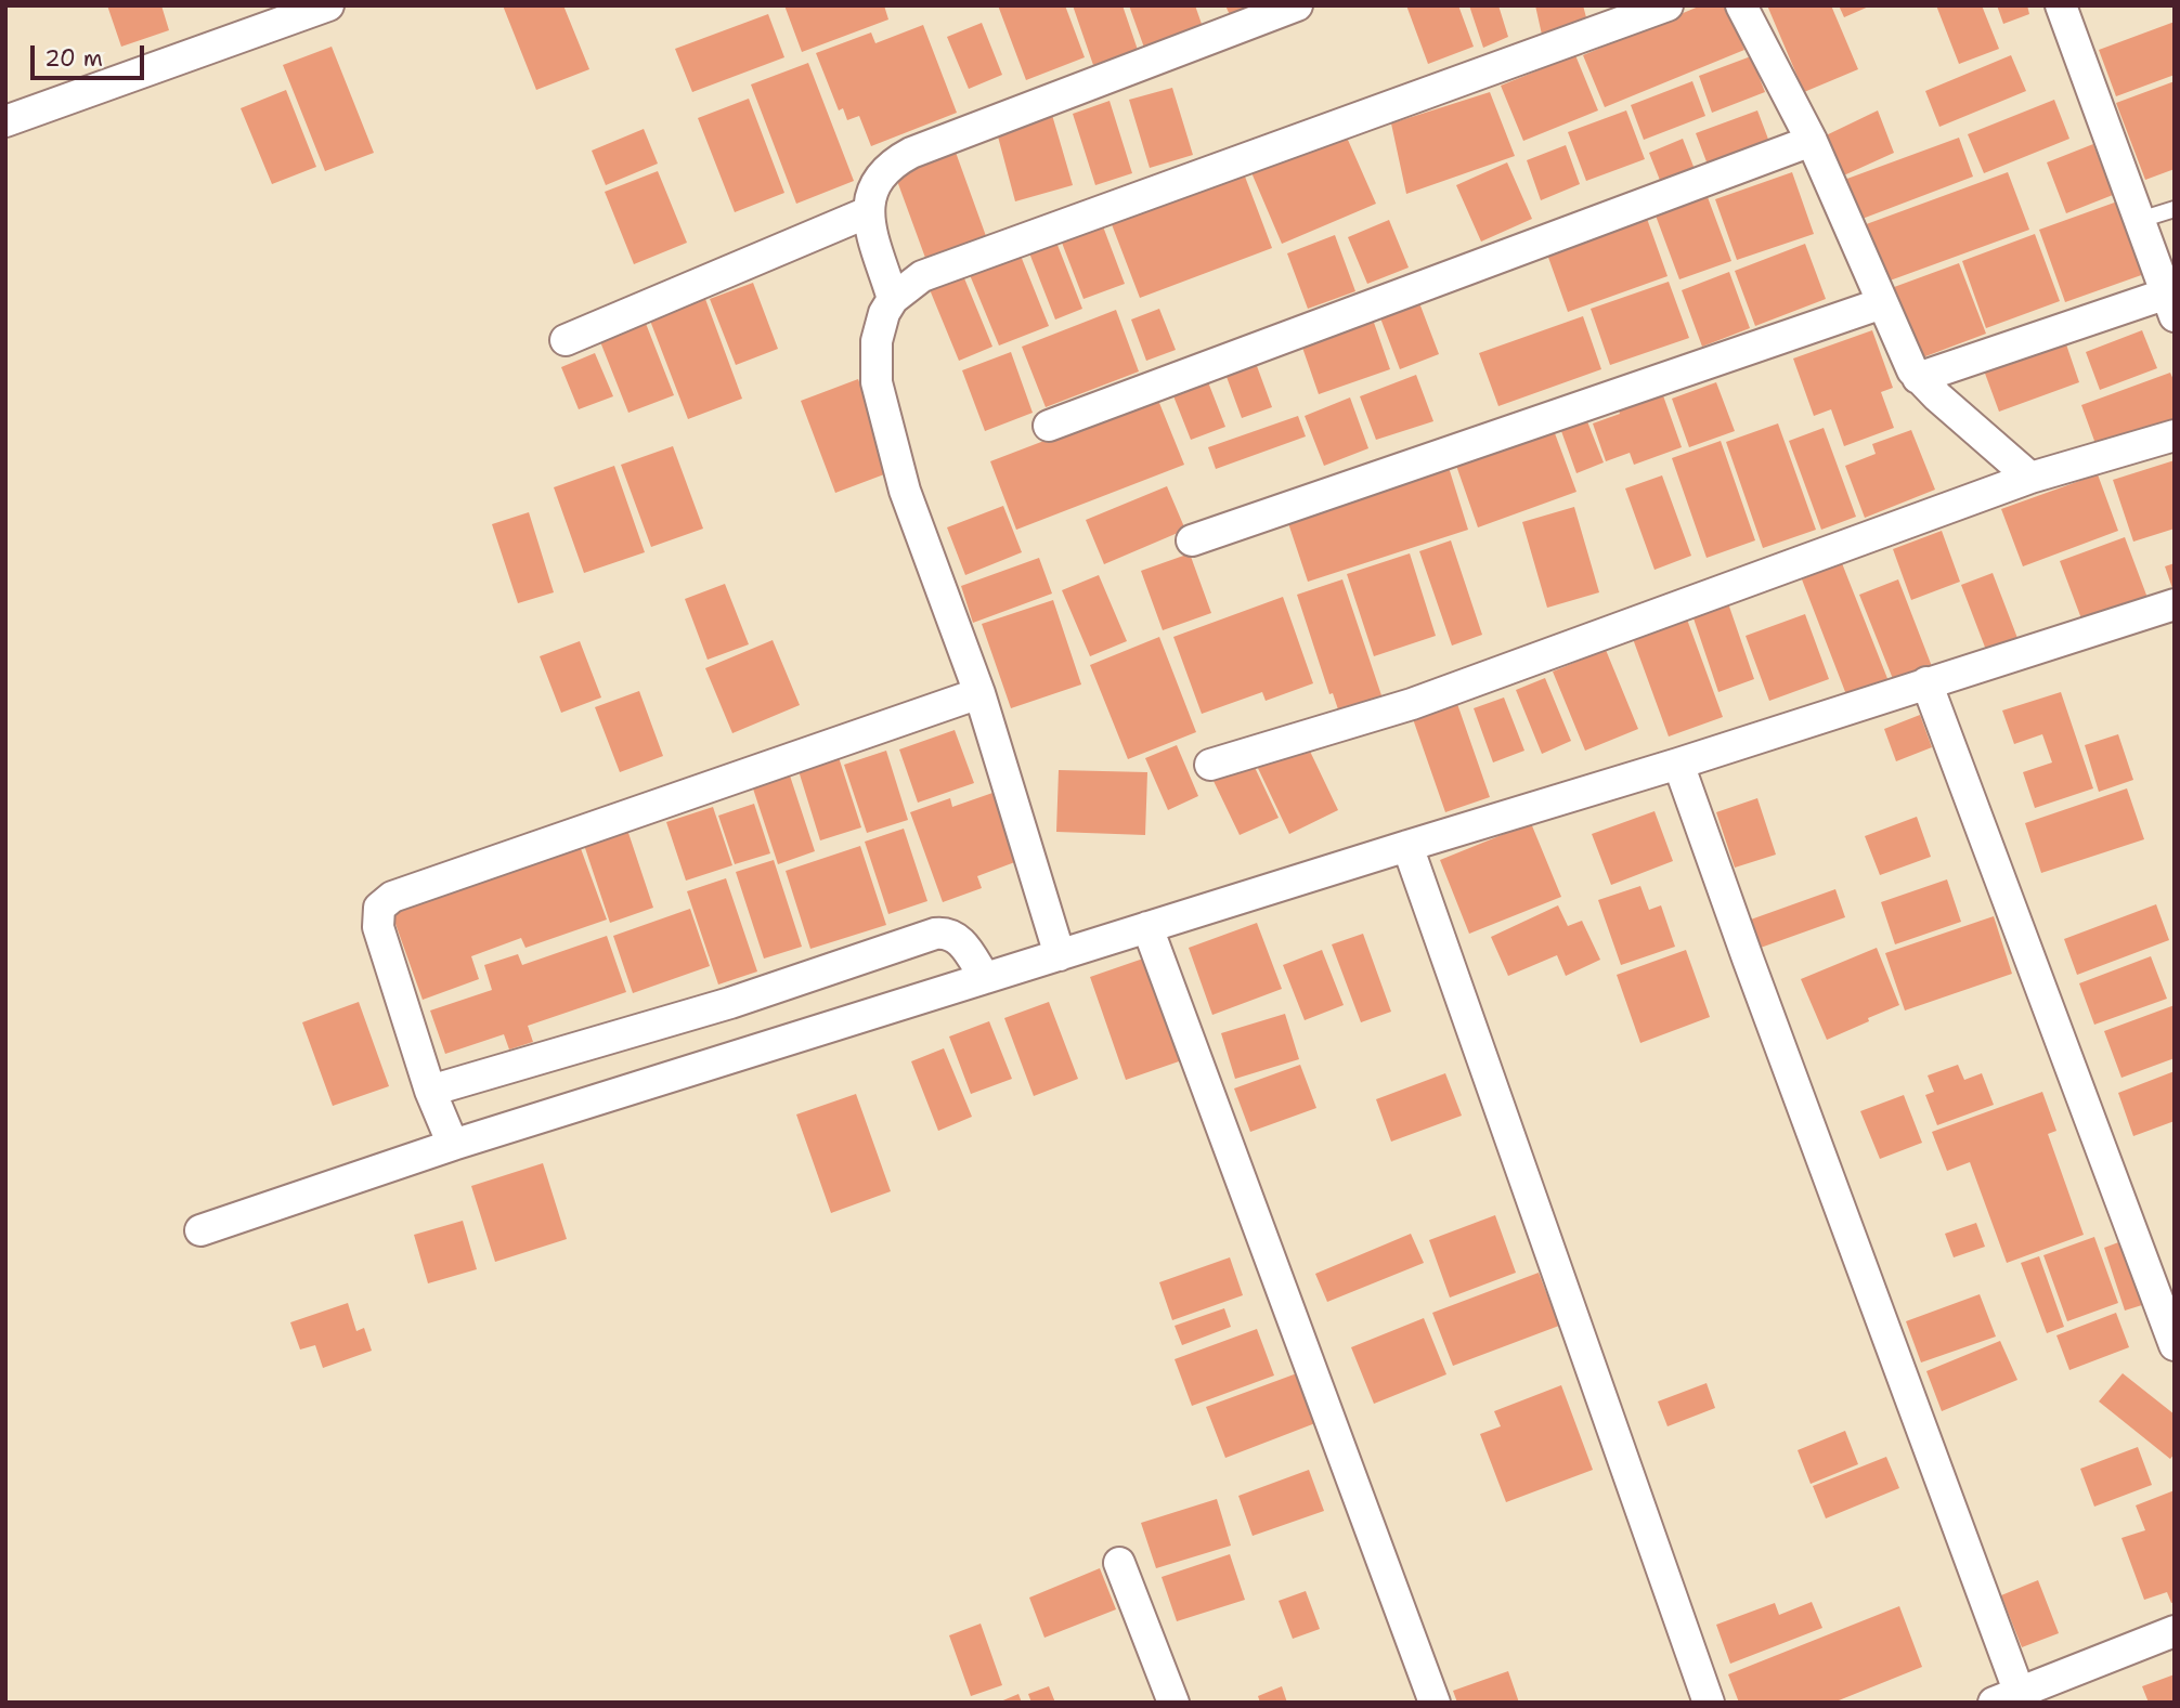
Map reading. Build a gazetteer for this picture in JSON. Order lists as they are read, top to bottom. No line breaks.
{"scale_bar":"20 m"}
